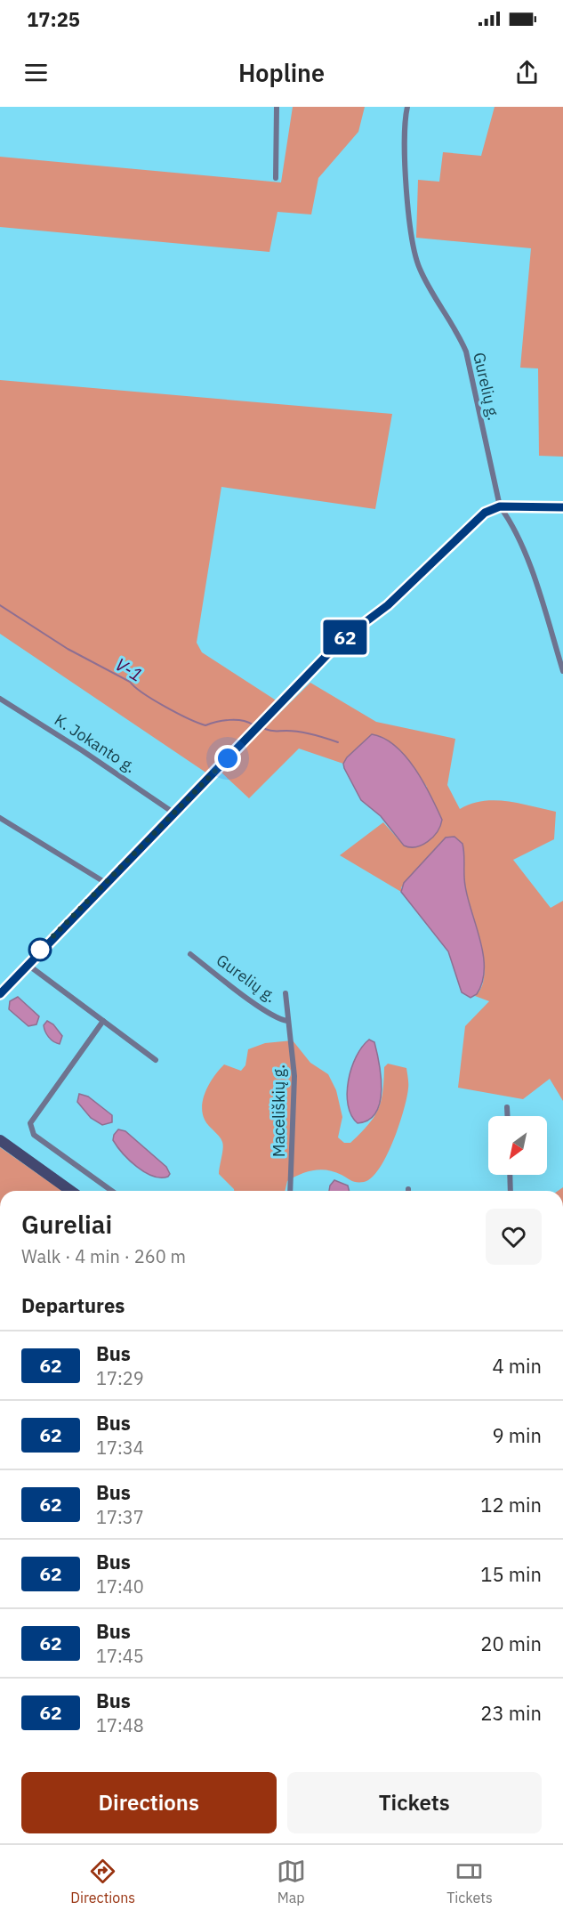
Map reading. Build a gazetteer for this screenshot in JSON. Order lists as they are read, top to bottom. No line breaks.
{"streets":{"street":["Gurelių g.","K. Jokanto g.","Maceliškių g."]},"crossings":[["Gurelių g.","Maceliškių g."]],"water":["V-1"],"lines":["bus line 62"],"north":"bottom left","page":{"status":"17:25","header":"Hopline","on_map":"62","heading":[["Gureliai","Walk · 4 min · 260 m"],"Departures"],"list":[{"mark":"62","name":"Bus","note":"17:29","value":"4 min"},{"mark":"62","name":"Bus","note":"17:34","value":"9 min"},{"mark":"62","name":"Bus","note":"17:37","value":"12 min"},{"mark":"62","name":"Bus","note":"17:40","value":"15 min"},{"mark":"62","name":"Bus","note":"17:45","value":"20 min"},{"mark":"62","name":"Bus","note":"17:48","value":"23 min"}],"buttons":["Directions","Tickets"],"tabs":["Directions","Map","Tickets"]}}
